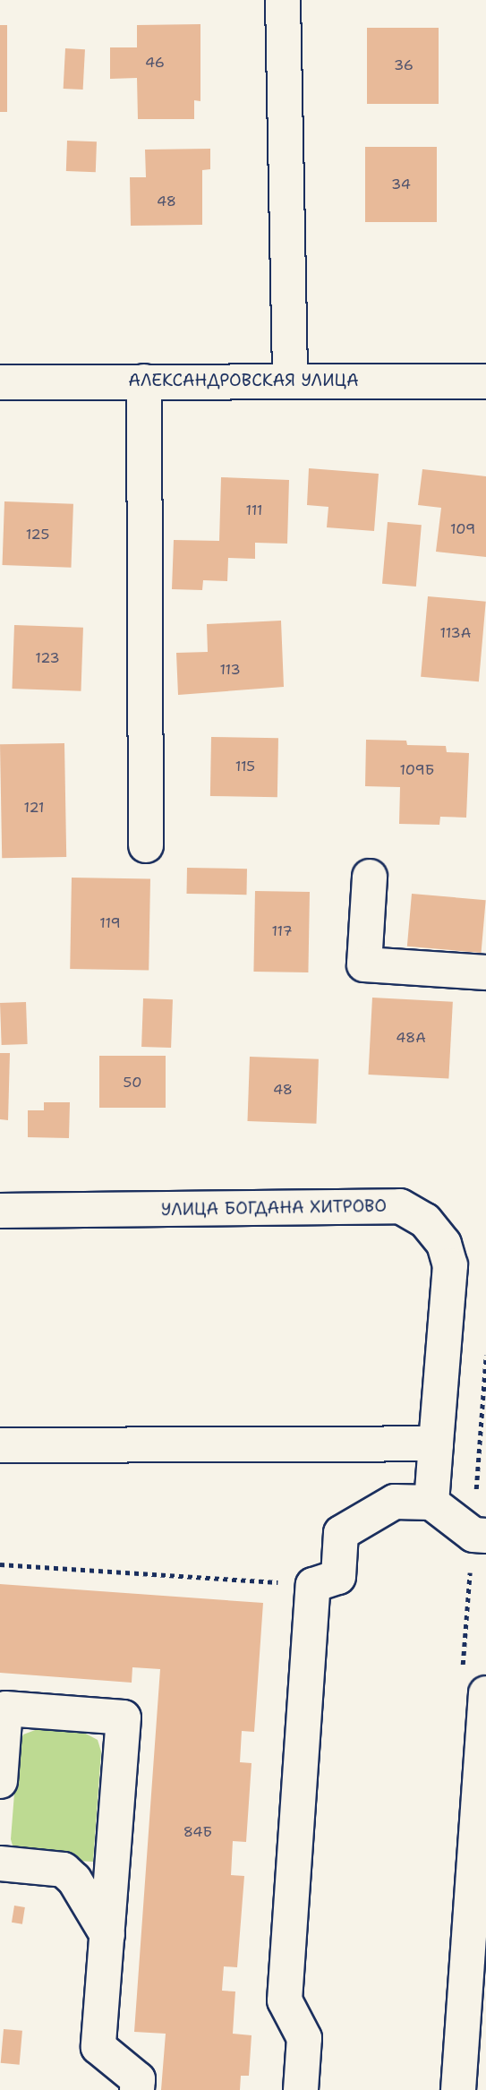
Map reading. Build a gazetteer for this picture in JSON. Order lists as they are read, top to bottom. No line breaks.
{"streets":{"street":["АЛЕКСАНДРОВСКАЯ УЛИЦА","УЛИЦА БОГДАНА ХИТРОВО"]},"house_numbers":["46","36","34","48","111","109","125","113А","123","113","115","109Б","121","119","117","48А","50","48","84Б"]}
